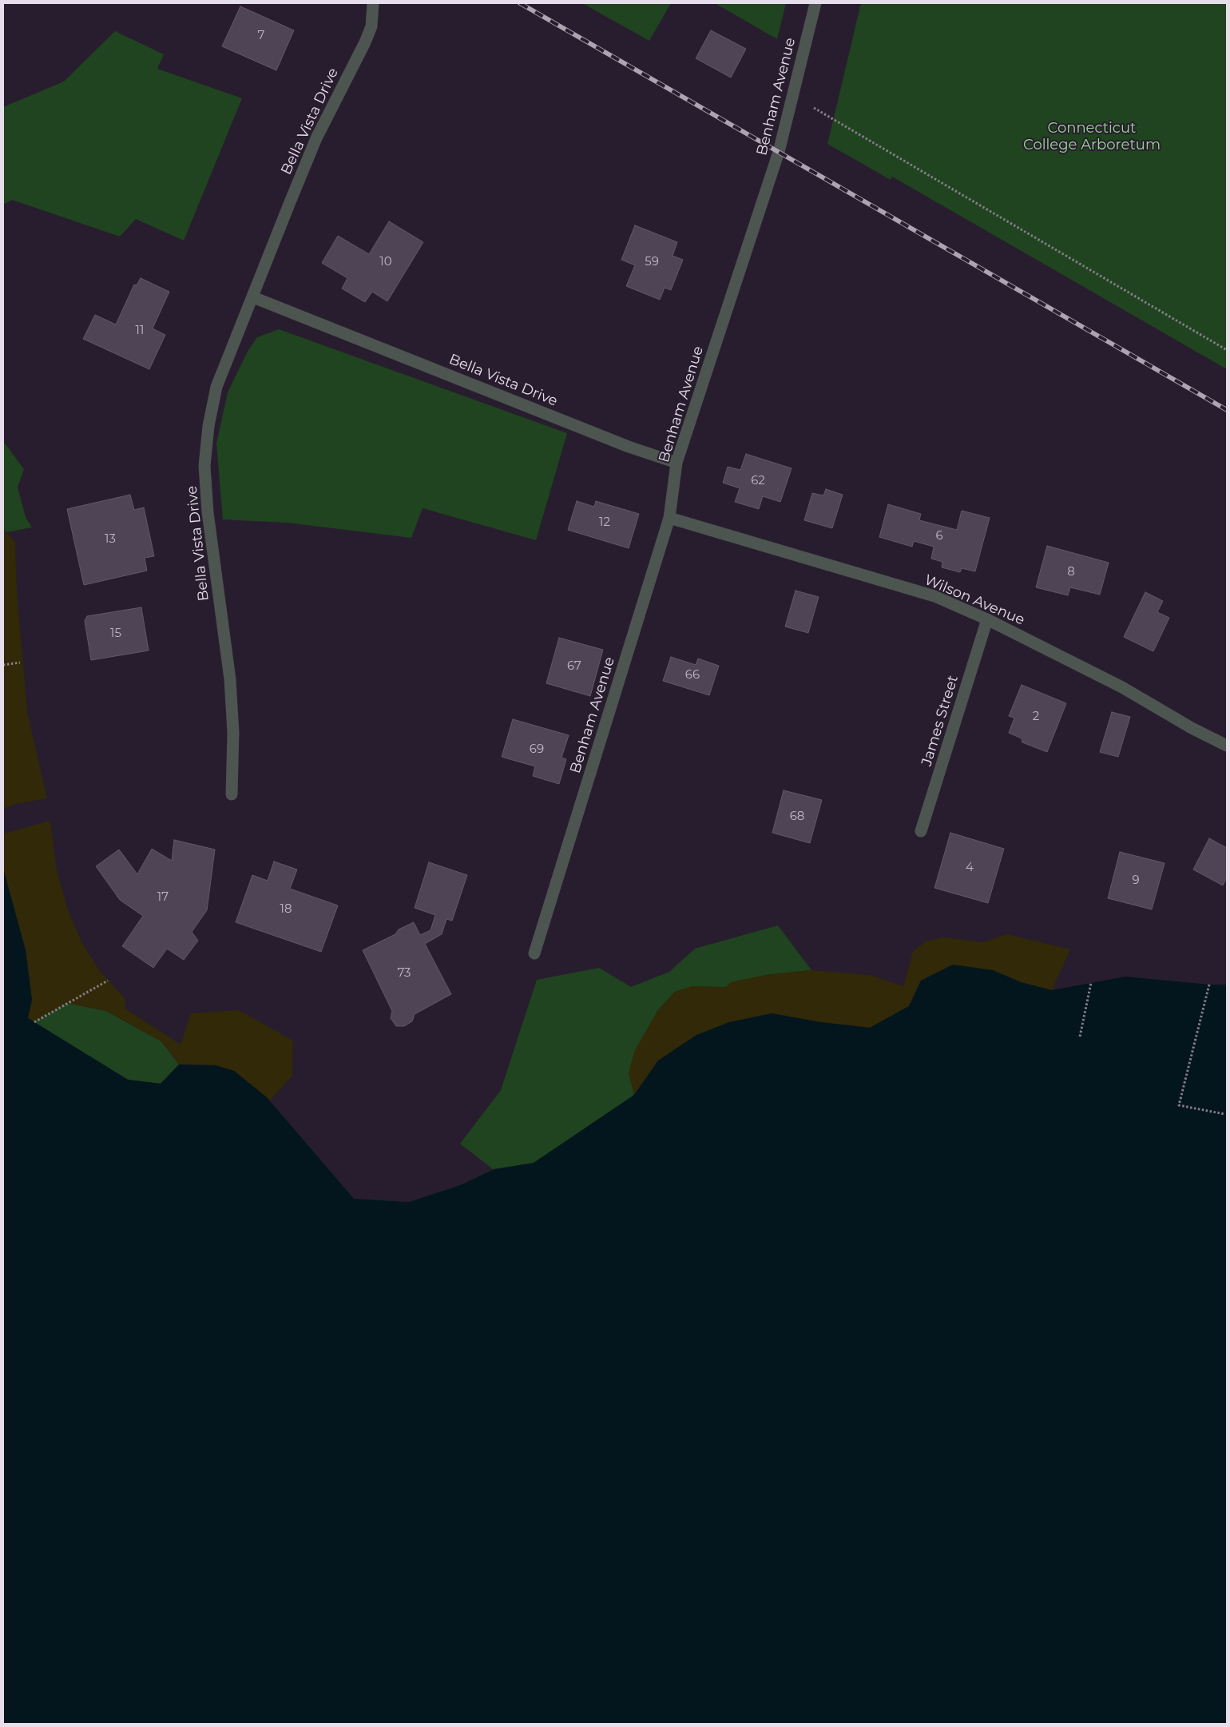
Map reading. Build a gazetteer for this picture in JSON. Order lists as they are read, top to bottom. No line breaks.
{"streets":{"street":["Benham Avenue","Bella Vista Drive","Wilson Avenue","James Street"]},"crossings":[["Benham Avenue","Bella Vista Drive"],["Benham Avenue","Wilson Avenue"],["Wilson Avenue","James Street"]],"parks":["Connecticut College Arboretum"],"house_numbers":["7","10","59","11","62","12","6","13","8","15","67","66","2","69","68","4","9","17","18","73"]}
